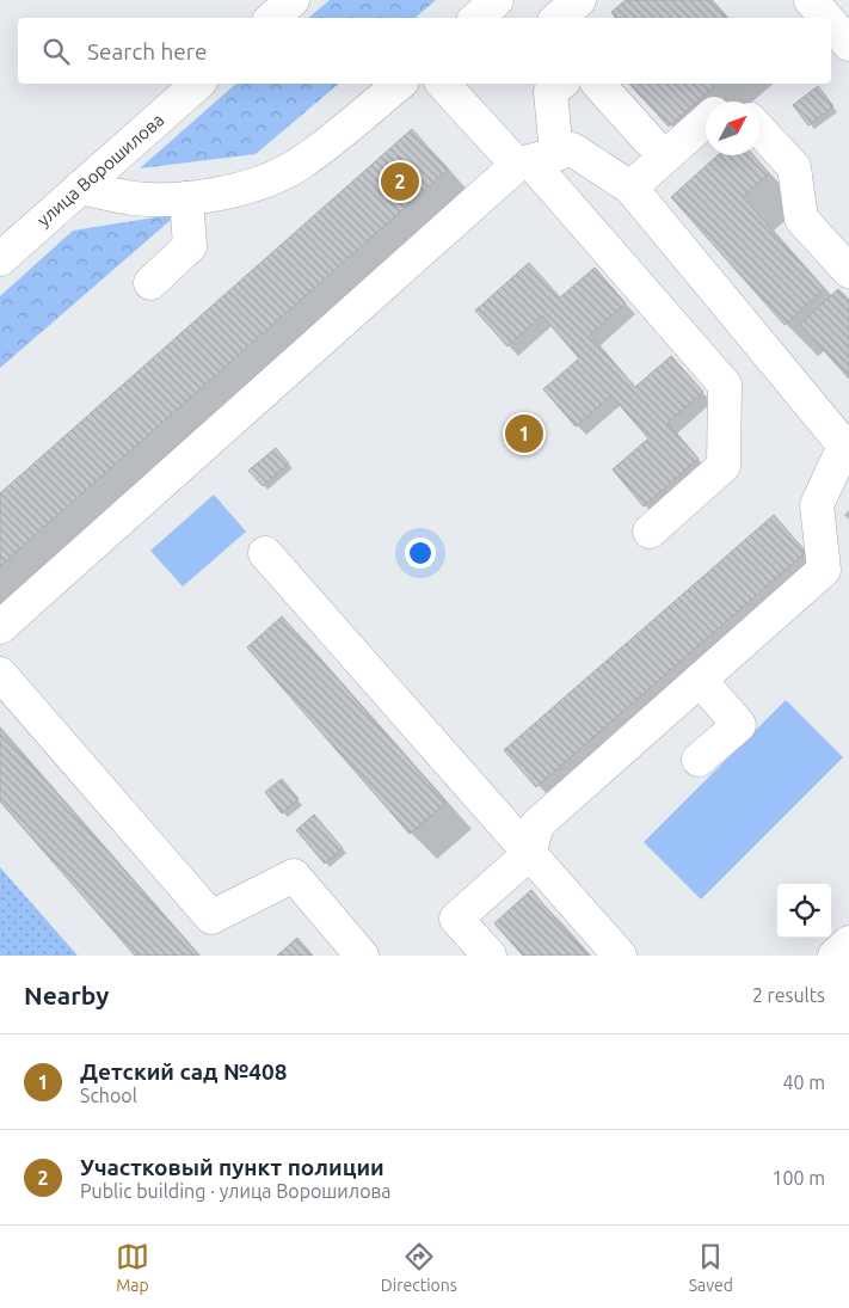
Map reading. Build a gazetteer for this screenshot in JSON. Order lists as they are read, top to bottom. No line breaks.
{"streets":{"street":["улица Ворошилова"]},"north":"top right","page":{"search":"Search here","pins":["2","1"],"heading":["Nearby","2 results"],"list":[{"mark":"1","name":"Детский сад №408","note":"School","value":"40 m"},{"mark":"2","name":"Участковый пункт полиции","note":"Public building · улица Ворошилова","value":"100 m"}],"nav":["Map","Directions","Saved"]}}
